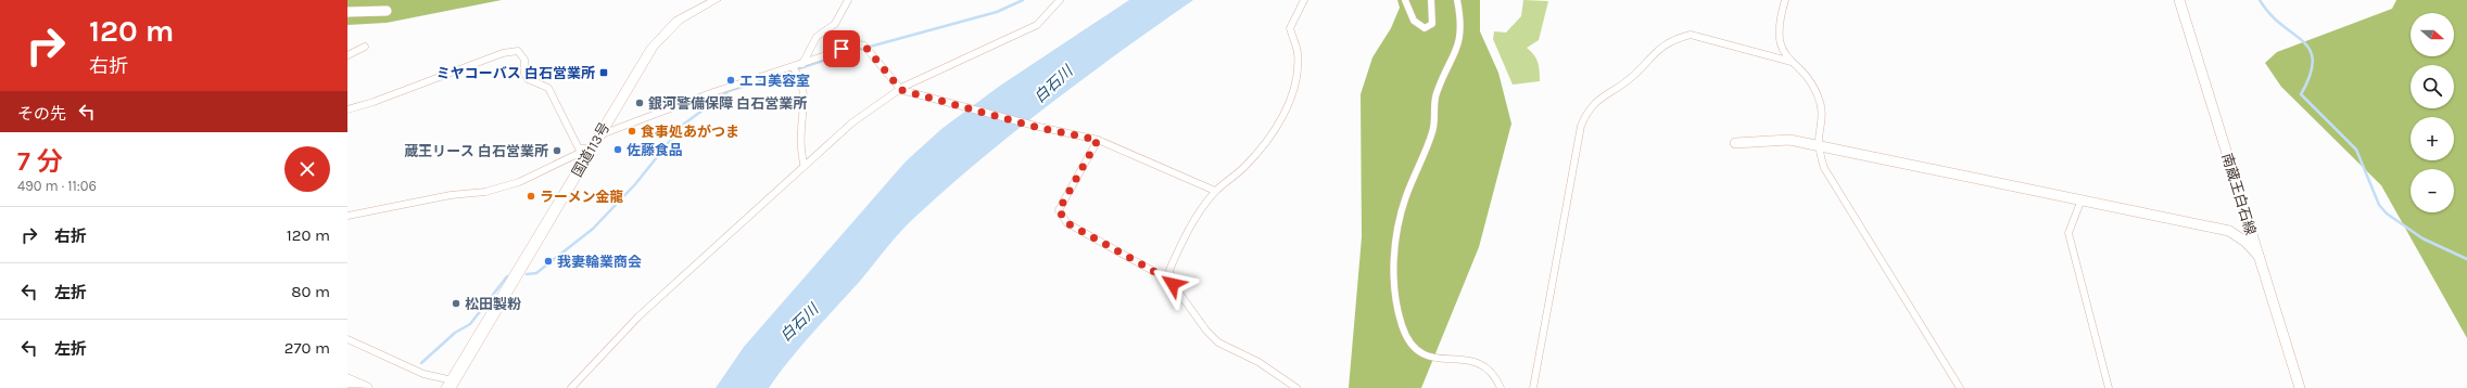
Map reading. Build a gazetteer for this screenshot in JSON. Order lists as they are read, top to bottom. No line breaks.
{"streets":{"highway":["国道113号"],"main road":["南蔵王白石線"]},"water":["白石川"],"places":{"transit":["ミヤコーバス 白石営業所"],"other":["エコ美容室","銀河警備保障 白石営業所","食事処あがつま","佐藤食品","蔵王リース 白石営業所","ラーメン金龍","我妻輪業商会","松田製粉"]},"north":"right","page":{"turn":["120 m","右折"],"map_buttons":["+","−"],"then":"その先","heading":["7 分","490 m · 11:06"],"list":[{"name":"右折","value":"120 m"},{"name":"左折","value":"80 m"},{"name":"左折","value":"270 m"}]}}
